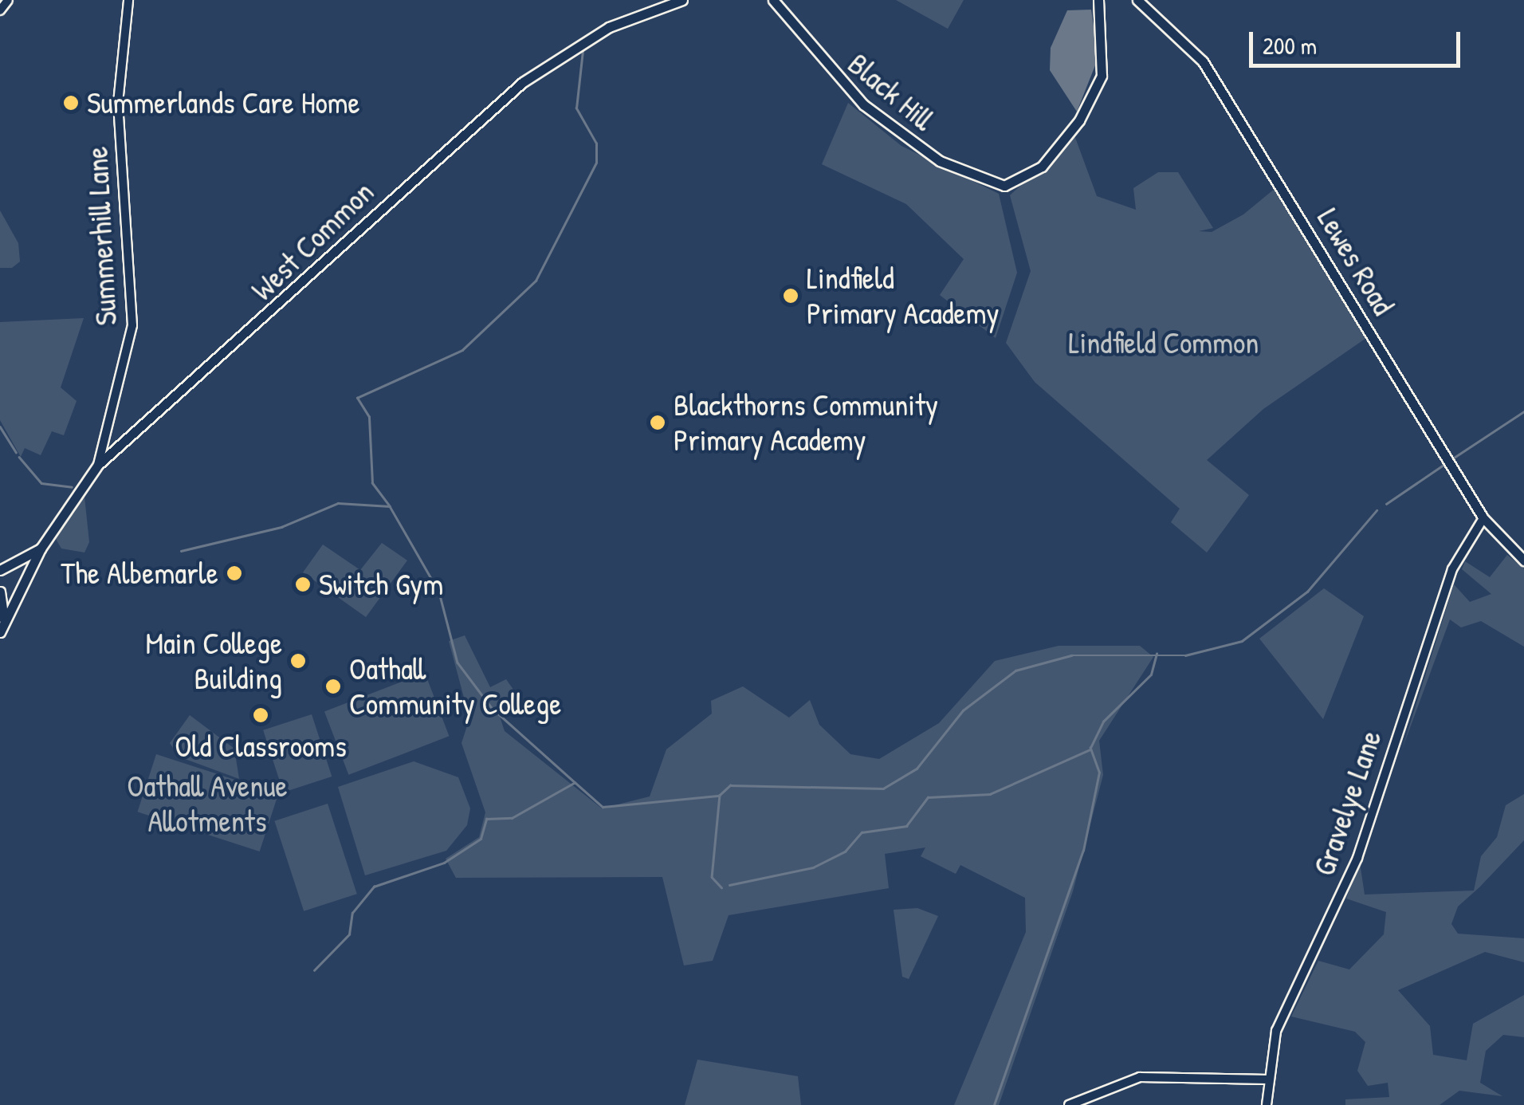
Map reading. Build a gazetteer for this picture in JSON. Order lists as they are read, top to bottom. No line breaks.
{"streets":{"main road":["Black Hill","West Common","Lewes Road"],"street":["Summerhill Lane","Gravelye Lane"]},"crossings":[["Summerhill Lane","West Common"],["Lewes Road","Gravelye Lane"]],"parks":["Lindfield Common","Oathall Avenue Allotments"],"places":["Summerlands Care Home","Lindfield Primary Academy","Blackthorns Community Primary Academy","The Albemarle","Switch Gym","Main College Building","Oathall Community College","Old Classrooms"],"scale_bar":"200 m"}
